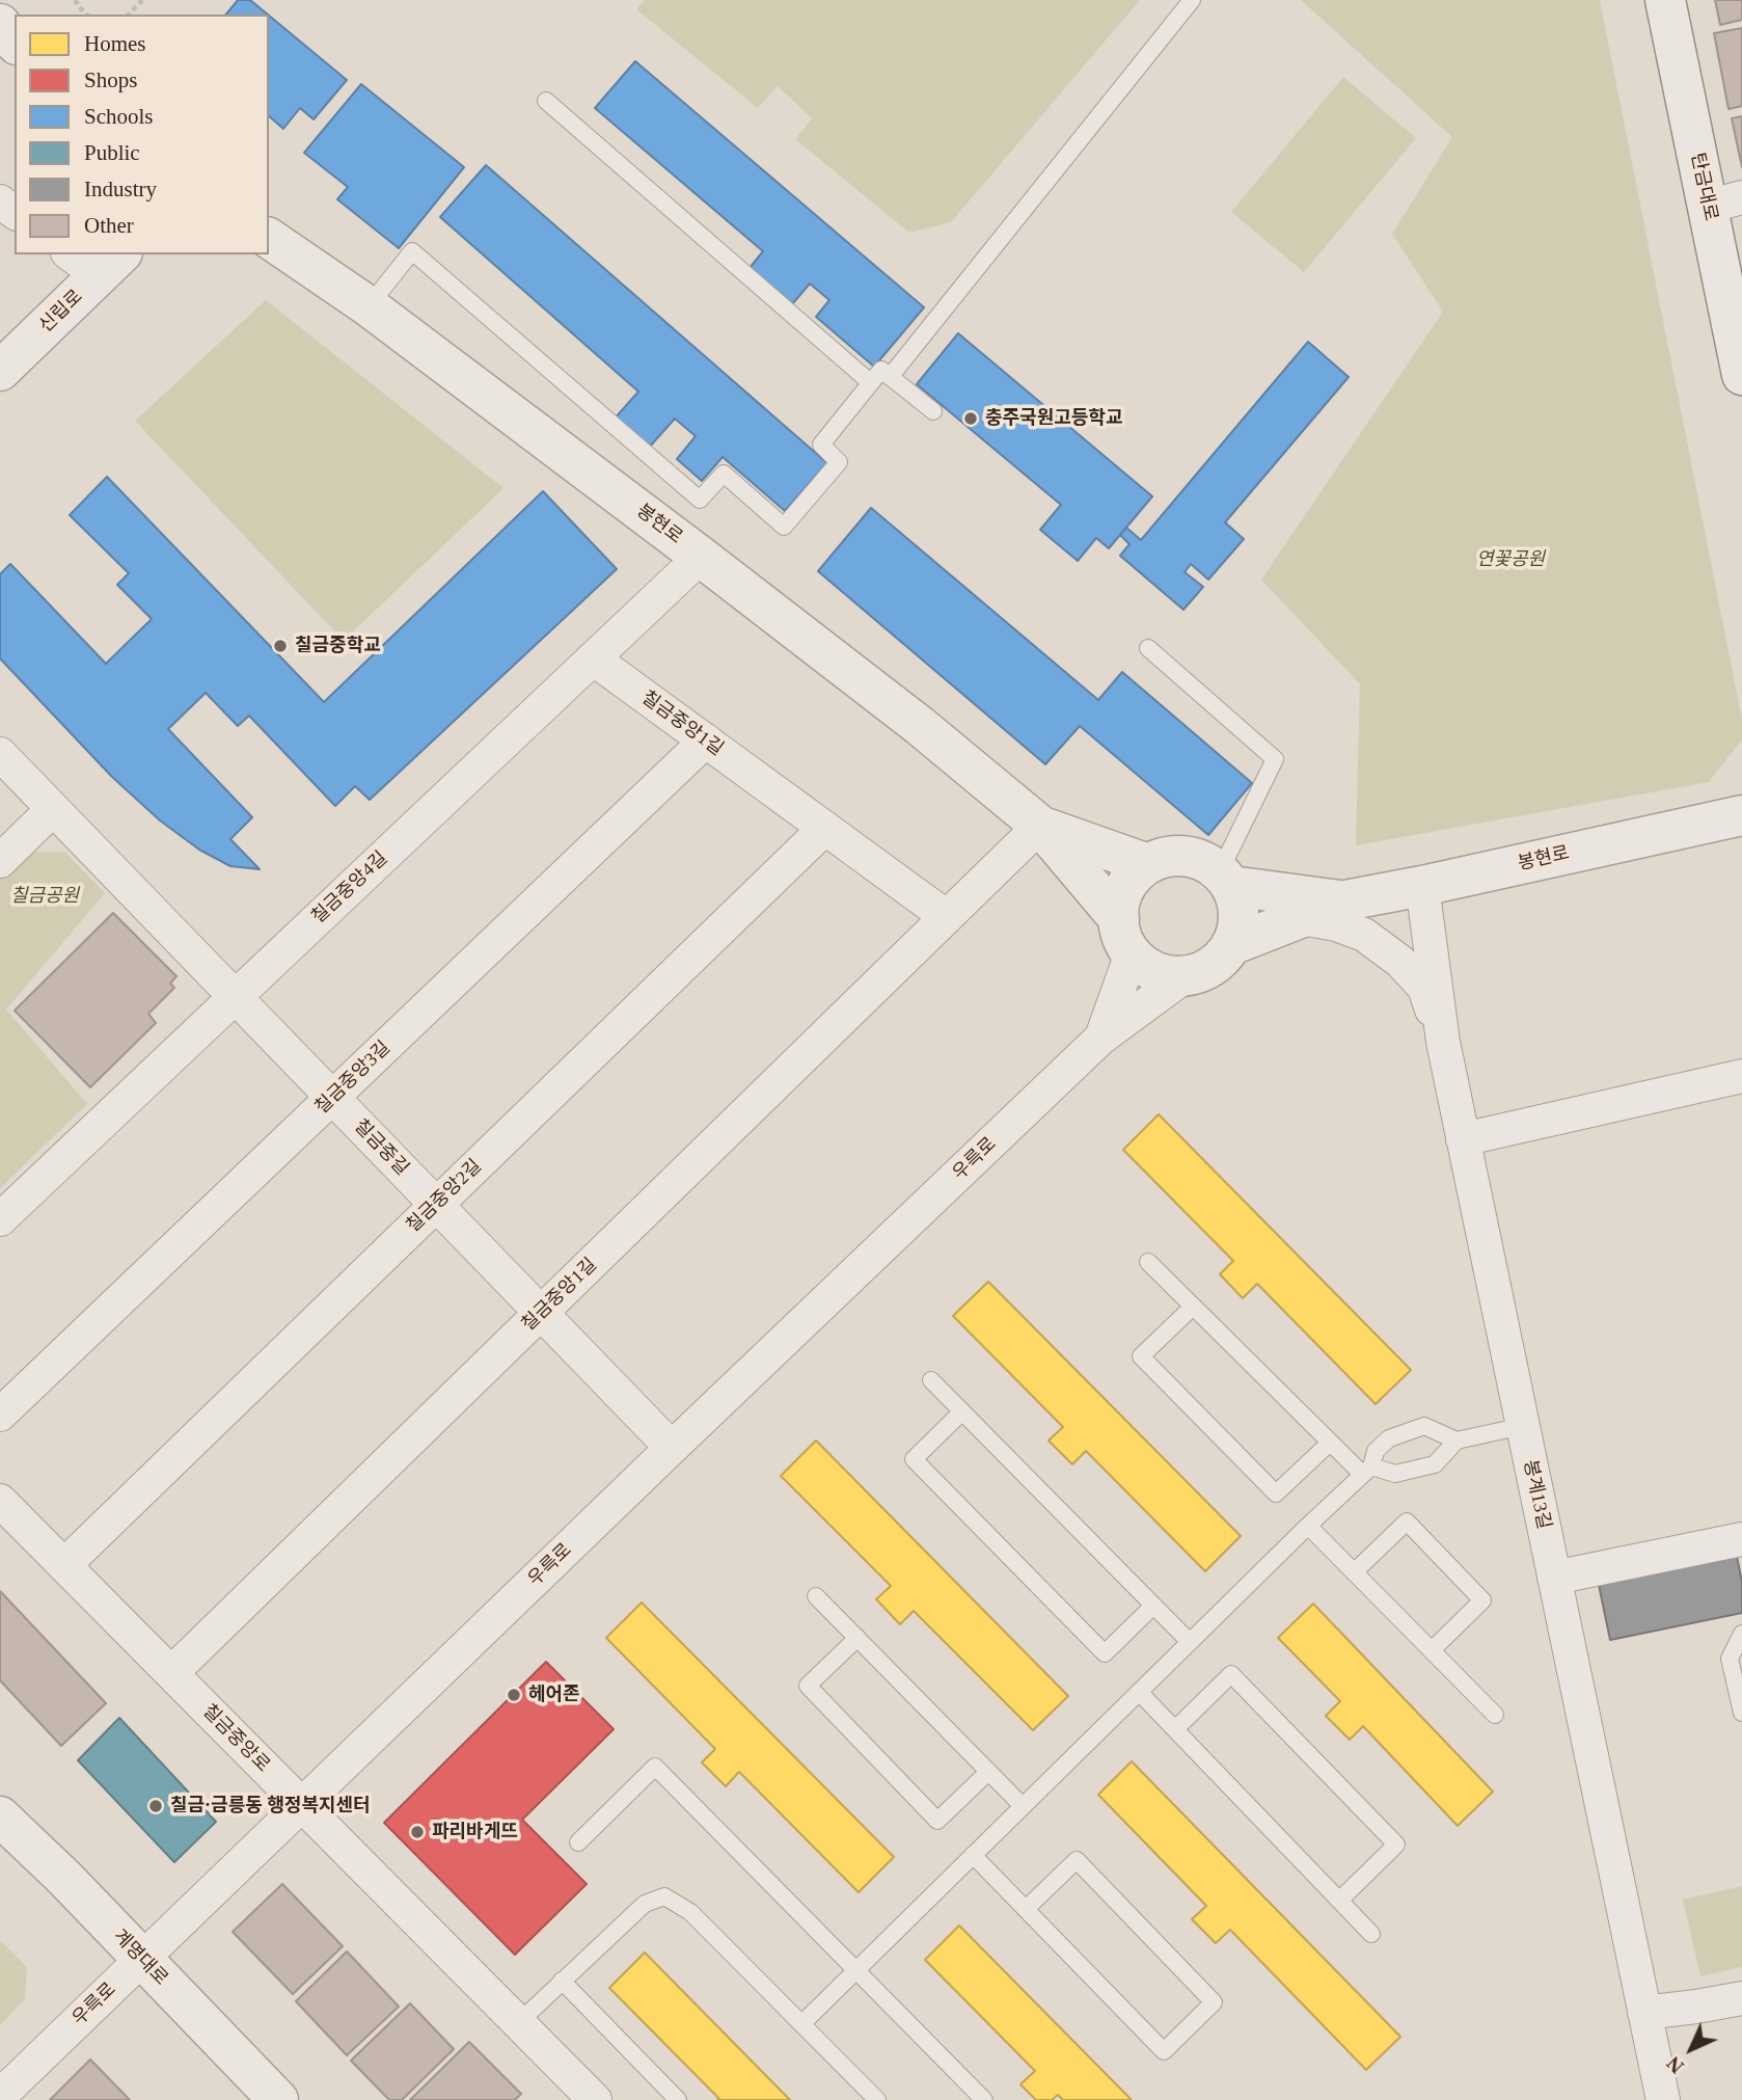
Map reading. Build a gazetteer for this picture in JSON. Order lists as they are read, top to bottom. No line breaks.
{"streets":{"street":["탄금대로","신립로","봉현로","칠금중앙1길","칠금중앙4길","칠금중앙3길","칠금중길","우륵로","칠금중앙2길","봉계13길","칠금중앙로","계명대로"]},"crossings":[["봉현로","칠금중앙1길"],["봉현로","칠금중앙4길"],["봉현로","우륵로"],["봉현로","봉계13길"],["칠금중앙1길","칠금중앙4길"],["칠금중앙1길","칠금중앙3길"],["칠금중앙1길","칠금중길"],["칠금중앙1길","칠금중앙2길"],["칠금중앙1길","칠금중앙로"],["칠금중앙4길","칠금중길"],["칠금중앙3길","칠금중길"],["칠금중길","우륵로"],["칠금중길","칠금중앙2길"],["우륵로","칠금중앙로"],["우륵로","계명대로"],["칠금중앙2길","칠금중앙로"]],"parks":["연꽃공원","칠금공원"],"places":["충주국원고등학교","칠금중학교","헤어존","칠금·금릉동 행정복지센터","파리바게뜨"],"legend":["Homes","Shops","Schools","Public","Industry","Other"],"north":"bottom left"}
